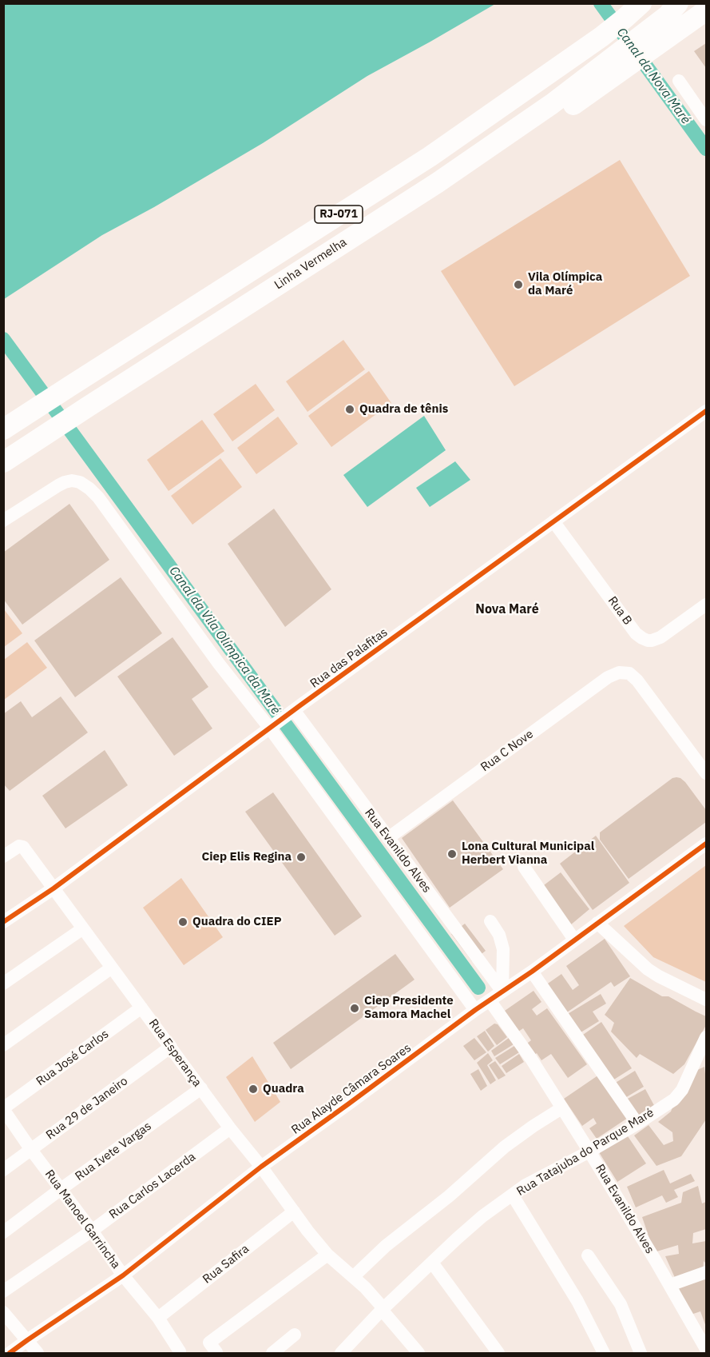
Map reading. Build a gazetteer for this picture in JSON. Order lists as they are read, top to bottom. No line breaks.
{"streets":{"highway":["RJ-071","Linha Vermelha"],"street":["Rua B","Rua das Palafitas","Rua C Nove","Rua Evanildo Alves","Rua Esperança","Rua José Carlos","Rua Alayde Câmara Soares","Rua 29 de Janeiro","Rua Ivete Vargas","Rua Tatajuba do Parque Maré","Rua Carlos Lacerda","Rua Manoel Garrincha","Rua Safira"]},"crossings":[["Rua B","Rua das Palafitas"],["Rua das Palafitas","Rua Evanildo Alves"],["Rua das Palafitas","Rua Esperança"],["Rua C Nove","Rua Evanildo Alves"],["Rua Evanildo Alves","Rua Alayde Câmara Soares"],["Rua Evanildo Alves","Rua Tatajuba do Parque Maré"],["Rua Esperança","Rua José Carlos"],["Rua Esperança","Rua Alayde Câmara Soares"],["Rua Esperança","Rua 29 de Janeiro"],["Rua Esperança","Rua Ivete Vargas"],["Rua Esperança","Rua Tatajuba do Parque Maré"],["Rua Esperança","Rua Carlos Lacerda"],["Rua Esperança","Rua Safira"],["Rua José Carlos","Rua Manoel Garrincha"],["Rua Alayde Câmara Soares","Rua Manoel Garrincha"],["Rua 29 de Janeiro","Rua Manoel Garrincha"],["Rua Ivete Vargas","Rua Manoel Garrincha"],["Rua Carlos Lacerda","Rua Manoel Garrincha"],["Rua Manoel Garrincha","Rua Safira"]],"districts":["Nova Maré"],"water":["Canal da Nova Maré","Canal da Vila Olímpica da Maré"],"places":["Vila Olímpica da Maré","Quadra de tênis","Lona Cultural Municipal Herbert Vianna","Ciep Elis Regina","Quadra do CIEP","Ciep Presidente Samora Machel","Quadra"]}
